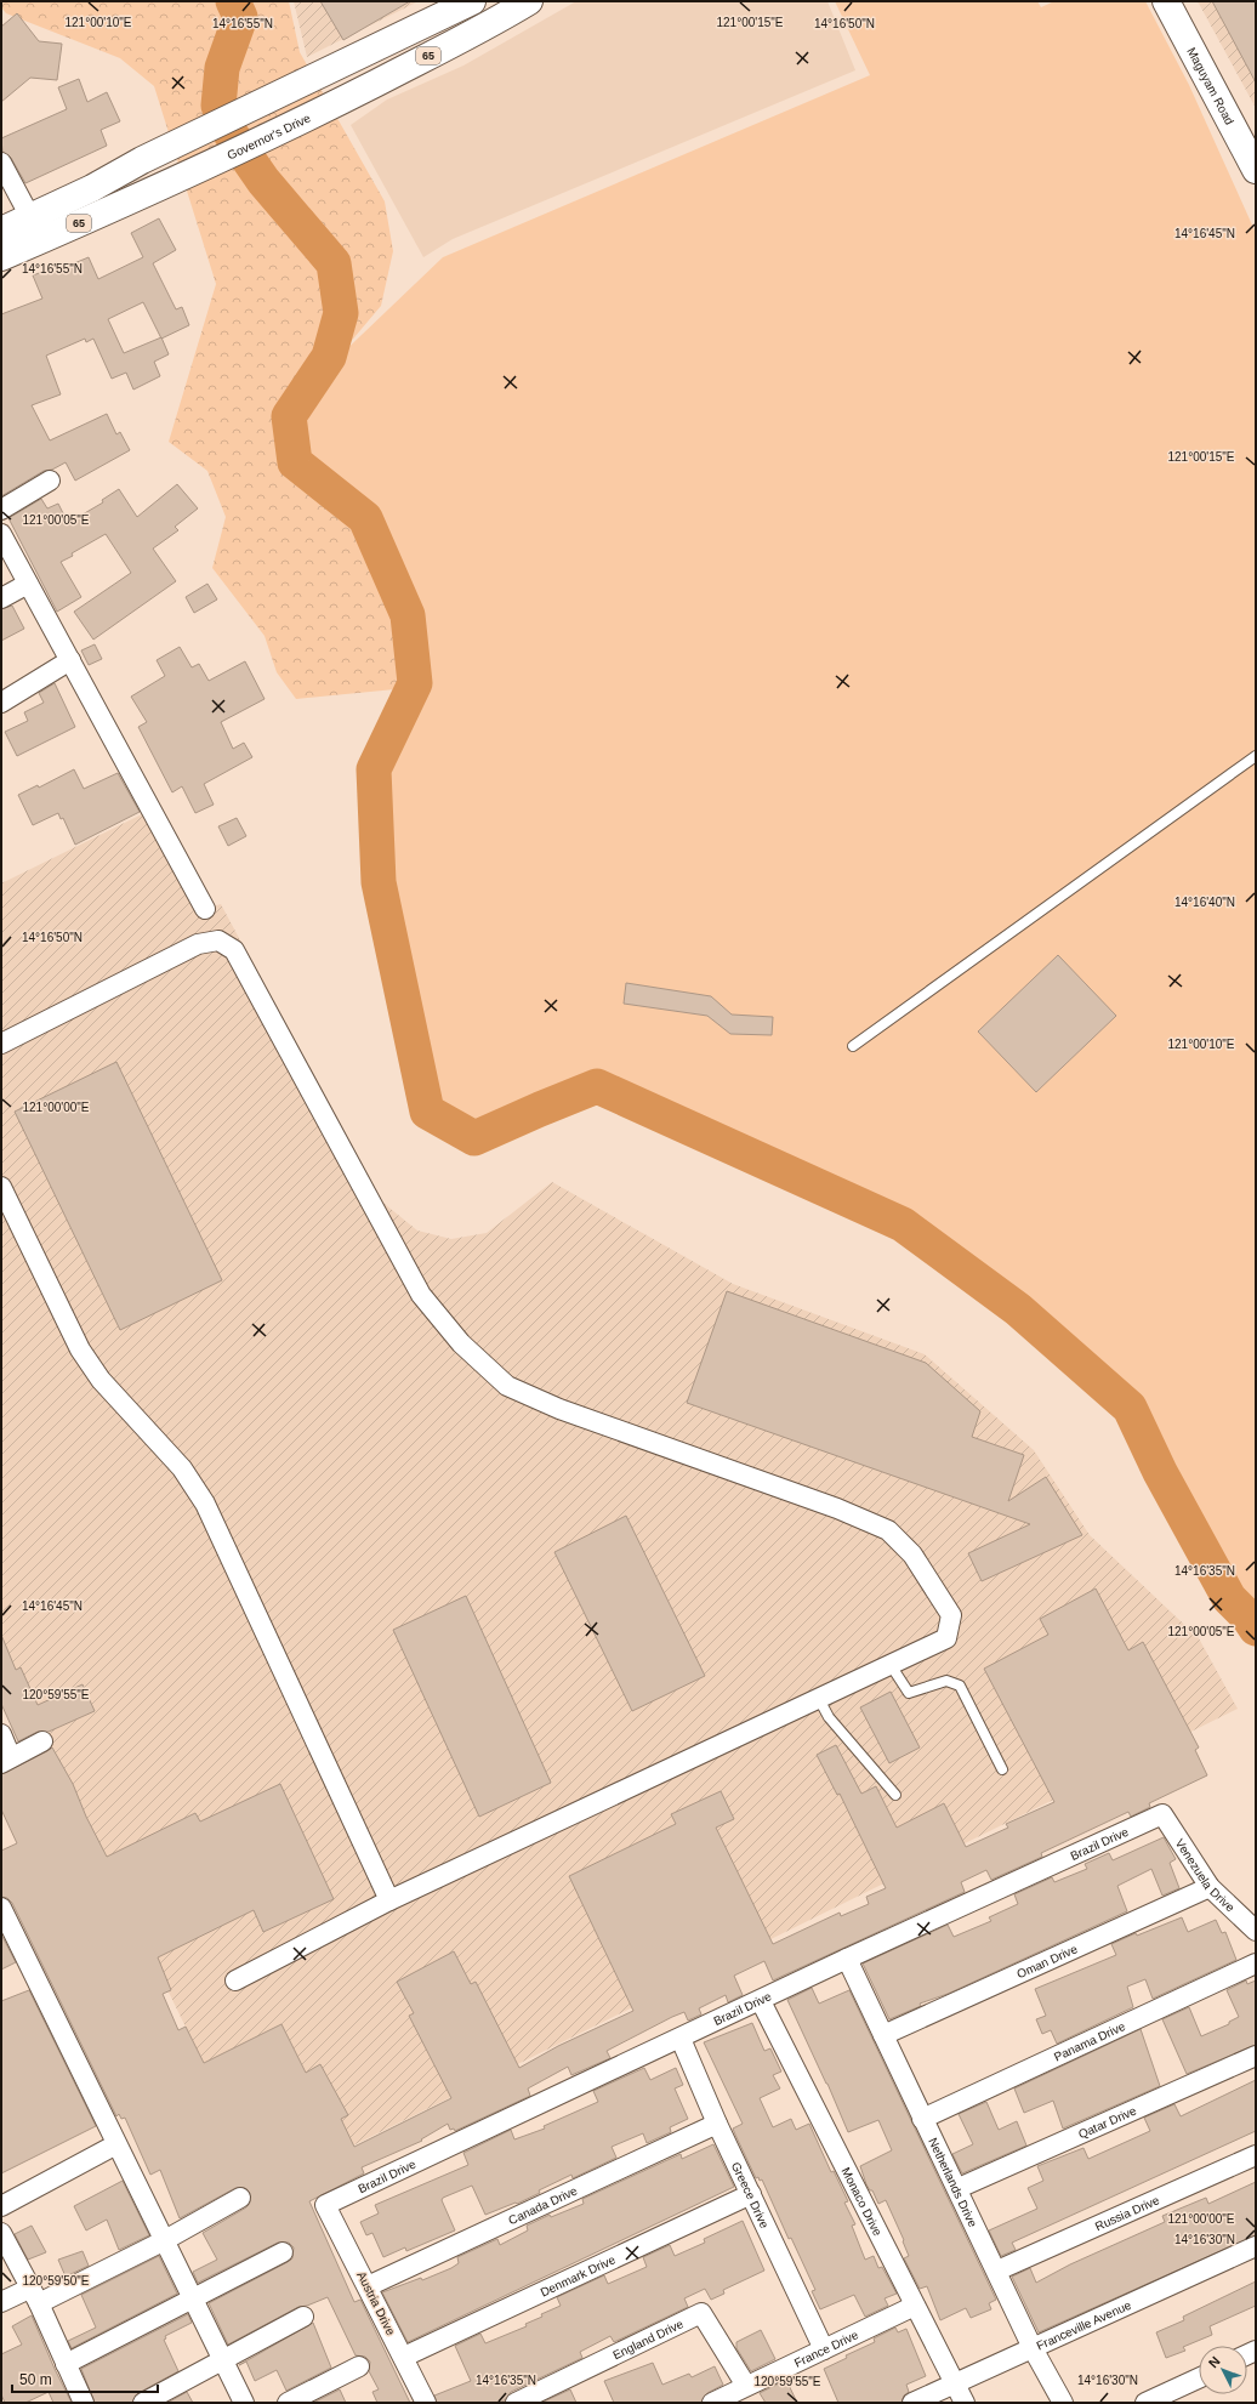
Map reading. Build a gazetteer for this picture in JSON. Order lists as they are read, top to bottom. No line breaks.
{"streets":{"main road":["65","Maguyam Road","Governor's Drive"],"street":["Brazil Drive","Venezuela Drive","Oman Drive","Panama Drive","Qatar Drive","Netherlands Drive","Greece Drive","Monaco Drive","Canada Drive","Russia Drive","Denmark Drive","Austria Drive","Franceville Avenue","England Drive","France Drive"]},"crossings":[["Brazil Drive","Venezuela Drive"],["Brazil Drive","Netherlands Drive"],["Brazil Drive","Greece Drive"],["Brazil Drive","Monaco Drive"],["Brazil Drive","Austria Drive"],["Venezuela Drive","Oman Drive"],["Oman Drive","Netherlands Drive"],["Panama Drive","Netherlands Drive"],["Qatar Drive","Netherlands Drive"],["Netherlands Drive","Russia Drive"],["Netherlands Drive","Franceville Avenue"],["Greece Drive","Canada Drive"],["Greece Drive","Denmark Drive"],["Greece Drive","France Drive"],["Monaco Drive","Franceville Avenue"],["Monaco Drive","France Drive"],["Canada Drive","Austria Drive"],["Denmark Drive","Austria Drive"],["England Drive","France Drive"]],"scale_bar":"50 m","north":"top left","coordinates":["121°00'10\"E","121°00'15\"E","14°16'55\"N","14°16'50\"N","14°16'45\"N","121°00'05\"E","14°16'40\"N","121°00'00\"E","14°16'35\"N","120°59'55\"E","14°16'30\"N","120°59'50\"E"]}
